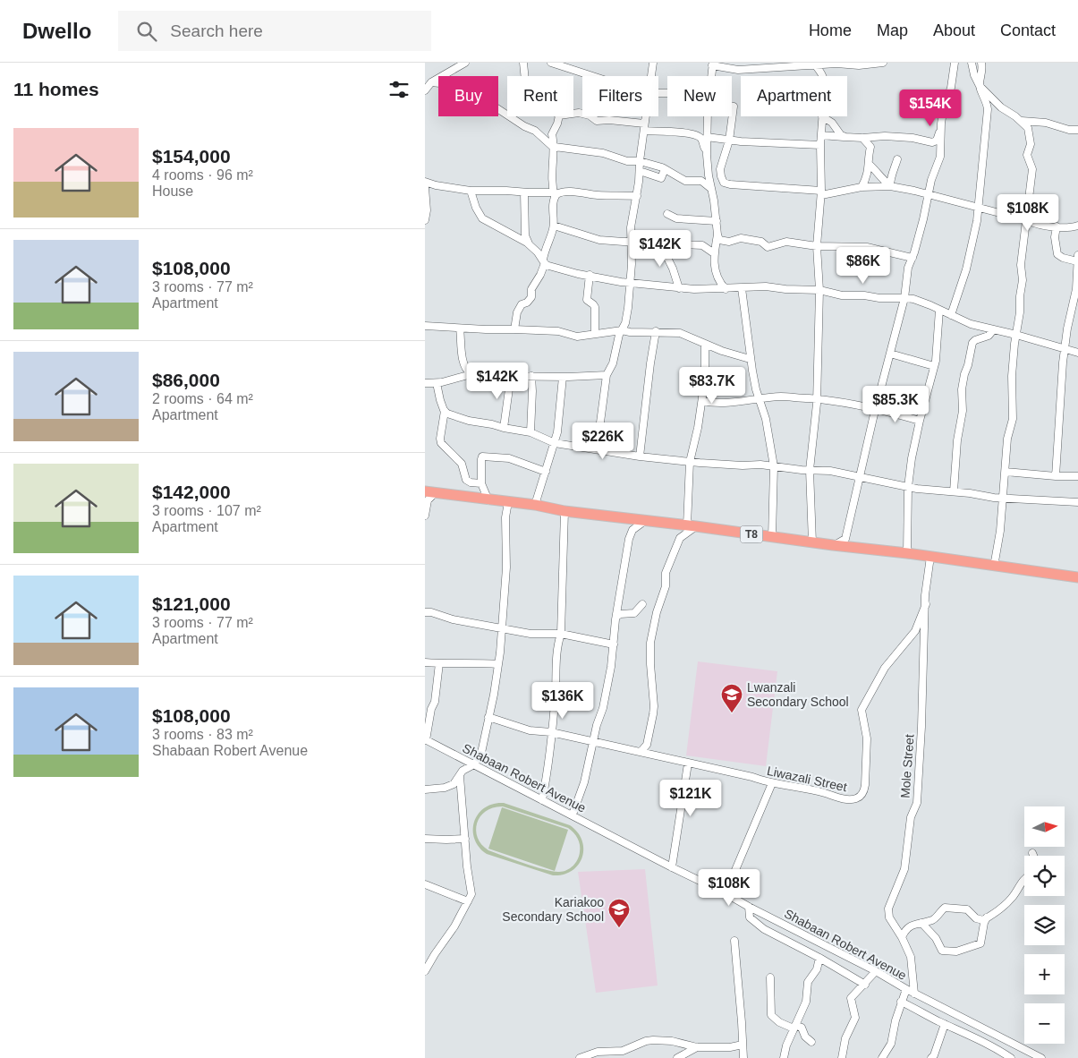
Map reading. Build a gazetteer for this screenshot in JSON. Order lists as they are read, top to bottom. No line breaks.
{"streets":{"highway":["T8"],"street":["Mole Street","Shabaan Robert Avenue","Liwazali Street"]},"crossings":[["T8","Mole Street"],["Mole Street","Shabaan Robert Avenue"],["Mole Street","Liwazali Street"]],"places":{"school or university":["Lwanzali Secondary School","Kariakoo Secondary School"]},"north":"right","page":{"header":"Dwello","search":"Search here","nav":["Home","Map","About","Contact"],"heading":"11 homes","chip":["Buy","Rent","Filters","New","Apartment"],"price":["$154K","$108K","$142K","$86K","$142K","$83.7K","$85.3K","$226K","$136K","$121K","$108K"],"list":[{"name":"$154,000","note":"4 rooms · 96 m² · House"},{"name":"$108,000","note":"3 rooms · 77 m² · Apartment"},{"name":"$86,000","note":"2 rooms · 64 m² · Apartment"},{"name":"$142,000","note":"3 rooms · 107 m² · Apartment"},{"name":"$121,000","note":"3 rooms · 77 m² · Apartment"},{"name":"$108,000","note":"3 rooms · 83 m² · Shabaan Robert Avenue"}],"map_buttons":["+","−"]}}
